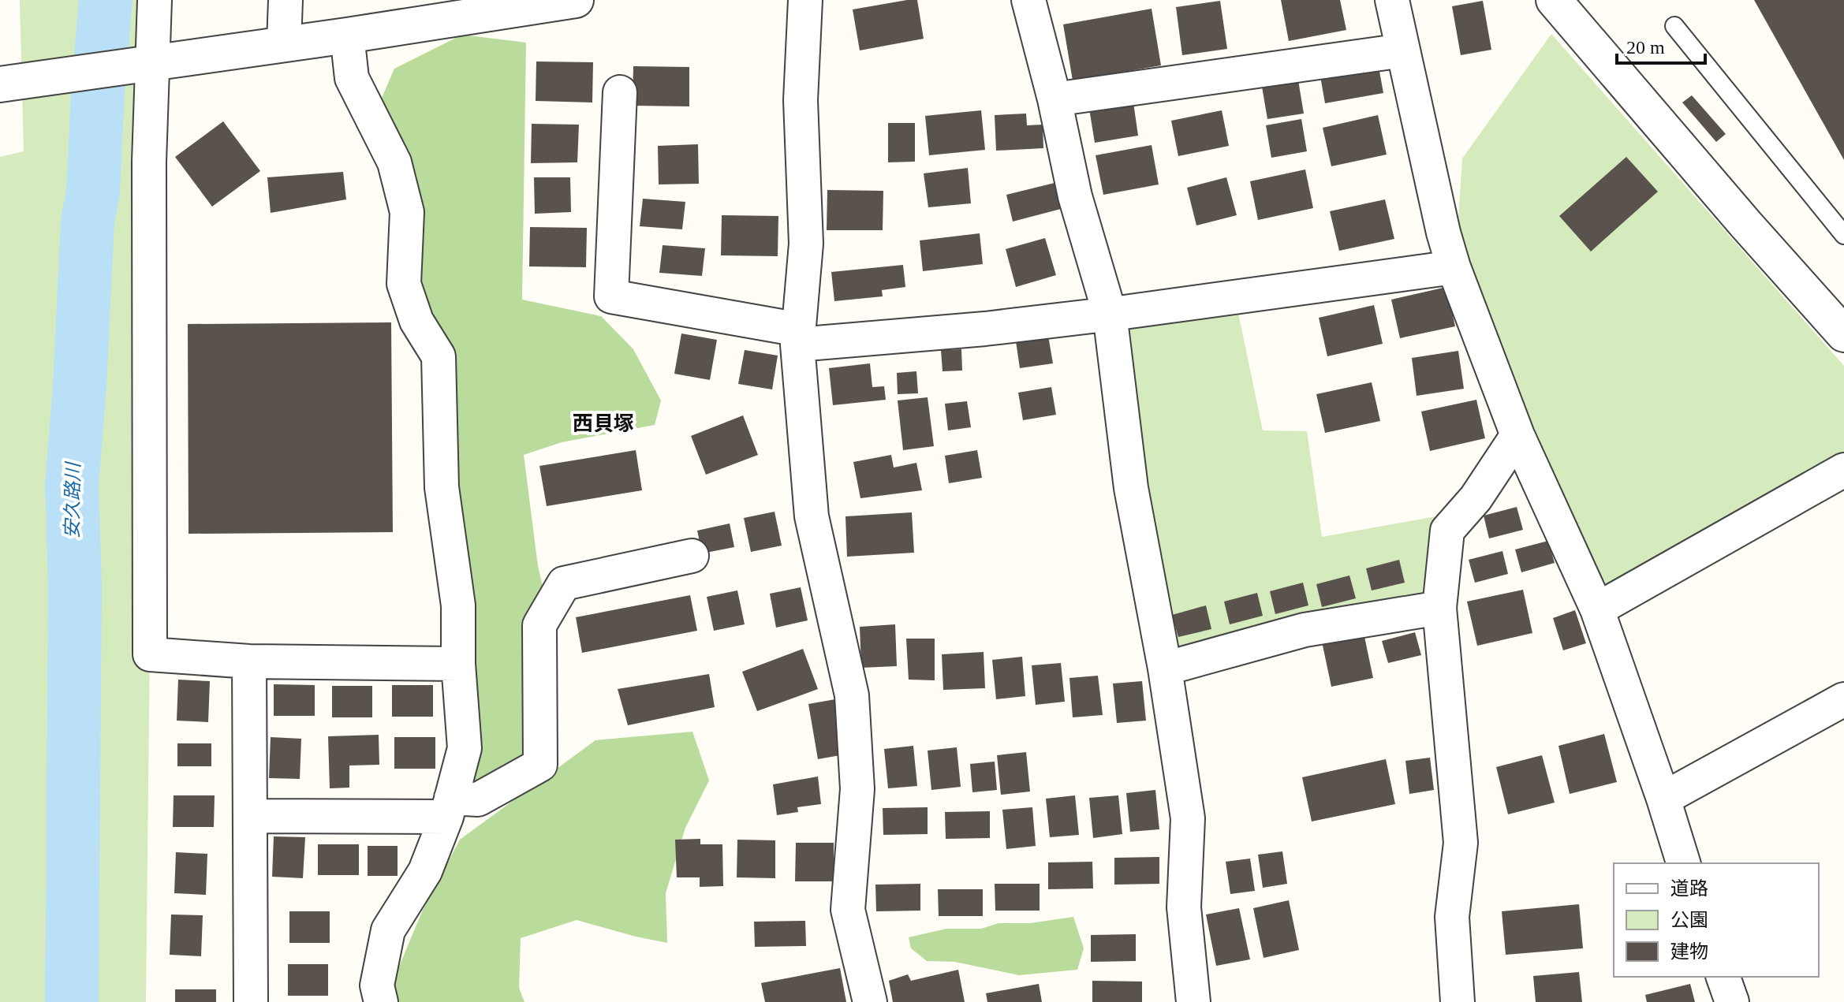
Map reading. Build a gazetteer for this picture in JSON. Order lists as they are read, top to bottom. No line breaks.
{"districts":["西貝塚"],"water":["安久路川"],"legend":["道路","公園","建物"],"scale_bar":"20 m"}
